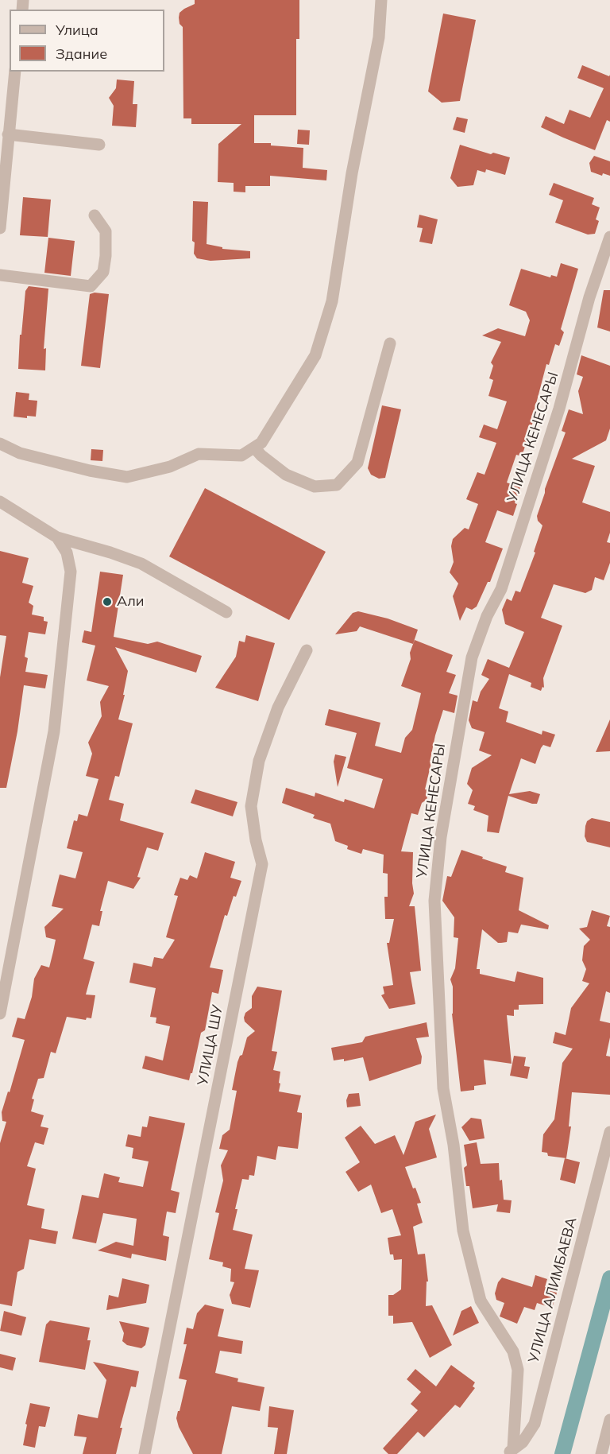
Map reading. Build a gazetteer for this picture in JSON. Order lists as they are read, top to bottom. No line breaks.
{"streets":{"street":["УЛИЦА КЕНЕСАРЫ","УЛИЦА ШУ","УЛИЦА АЛИМБАЕВА"]},"crossings":[["УЛИЦА КЕНЕСАРЫ","УЛИЦА АЛИМБАЕВА"]],"places":["Али"],"legend":["Улица","Здание"]}
